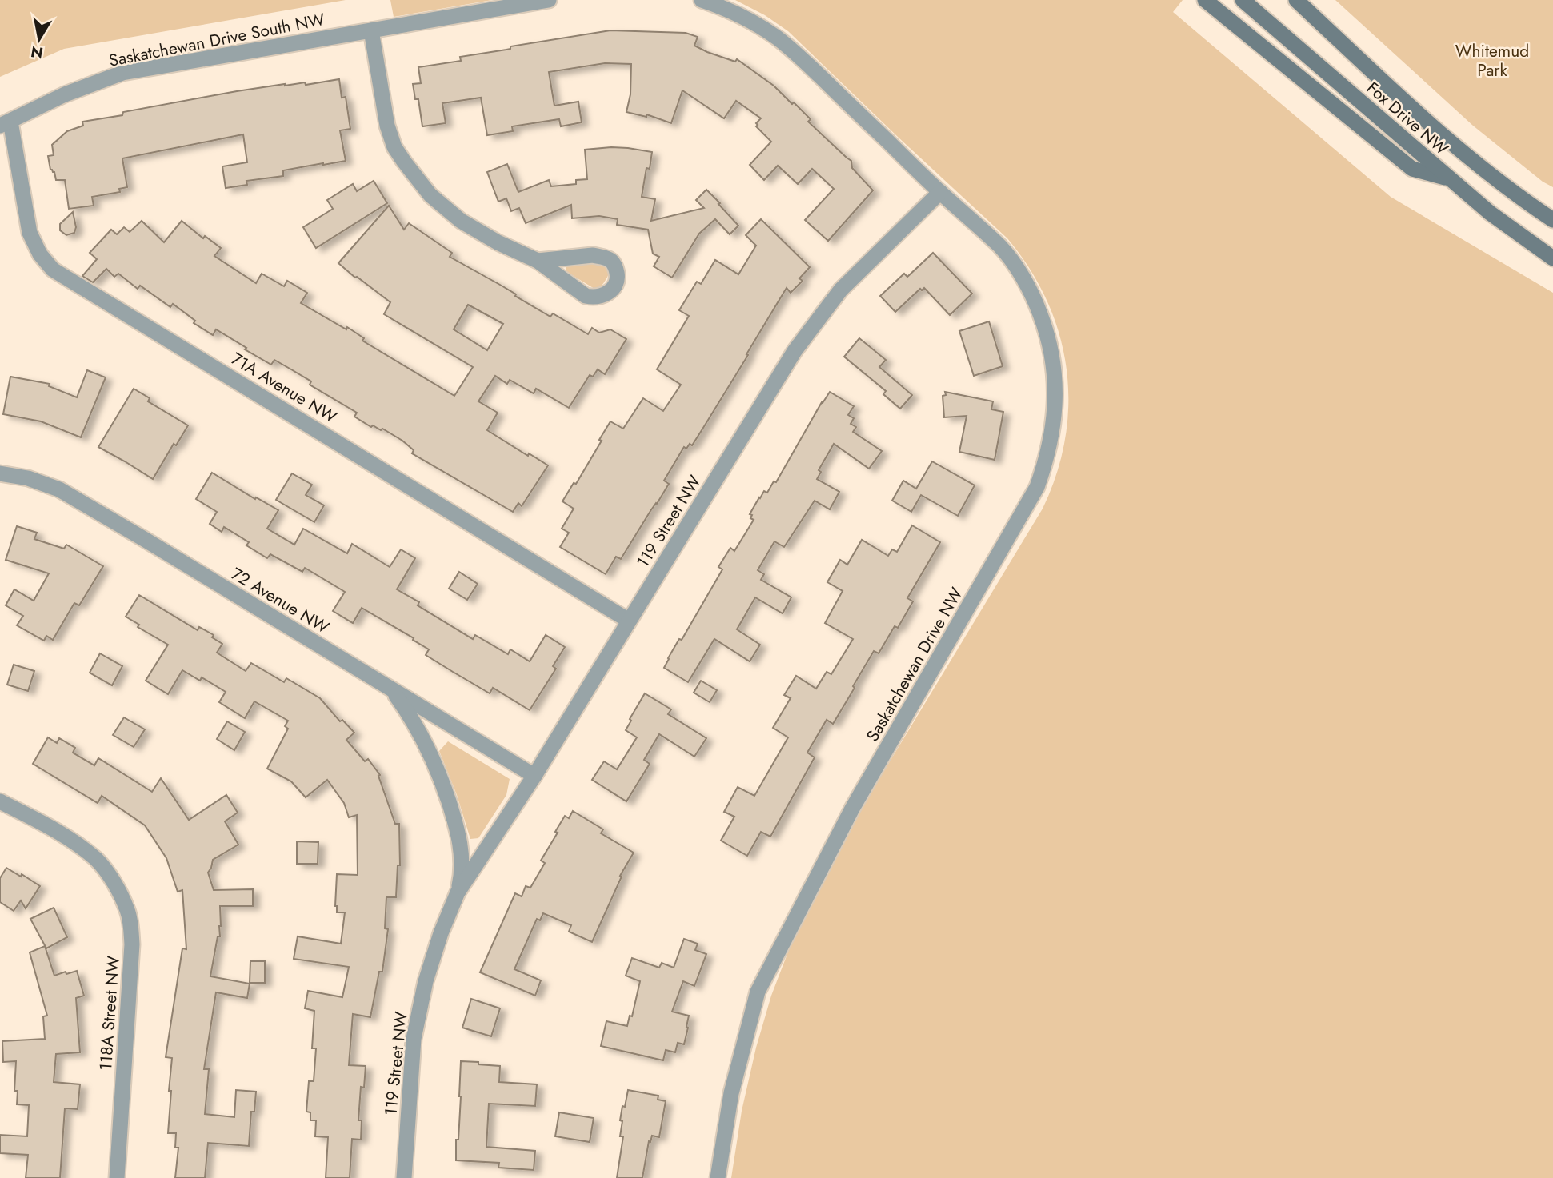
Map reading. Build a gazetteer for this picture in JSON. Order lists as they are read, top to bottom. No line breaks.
{"streets":{"main road":["Fox Drive NW"],"street":["Saskatchewan Drive South NW","71A Avenue NW","119 Street NW","72 Avenue NW","Saskatchewan Drive NW","118A Street NW"]},"crossings":[["Saskatchewan Drive South NW","71A Avenue NW"],["71A Avenue NW","119 Street NW"],["119 Street NW","72 Avenue NW"],["119 Street NW","Saskatchewan Drive NW"]],"parks":["Whitemud Park"],"north":"bottom"}
